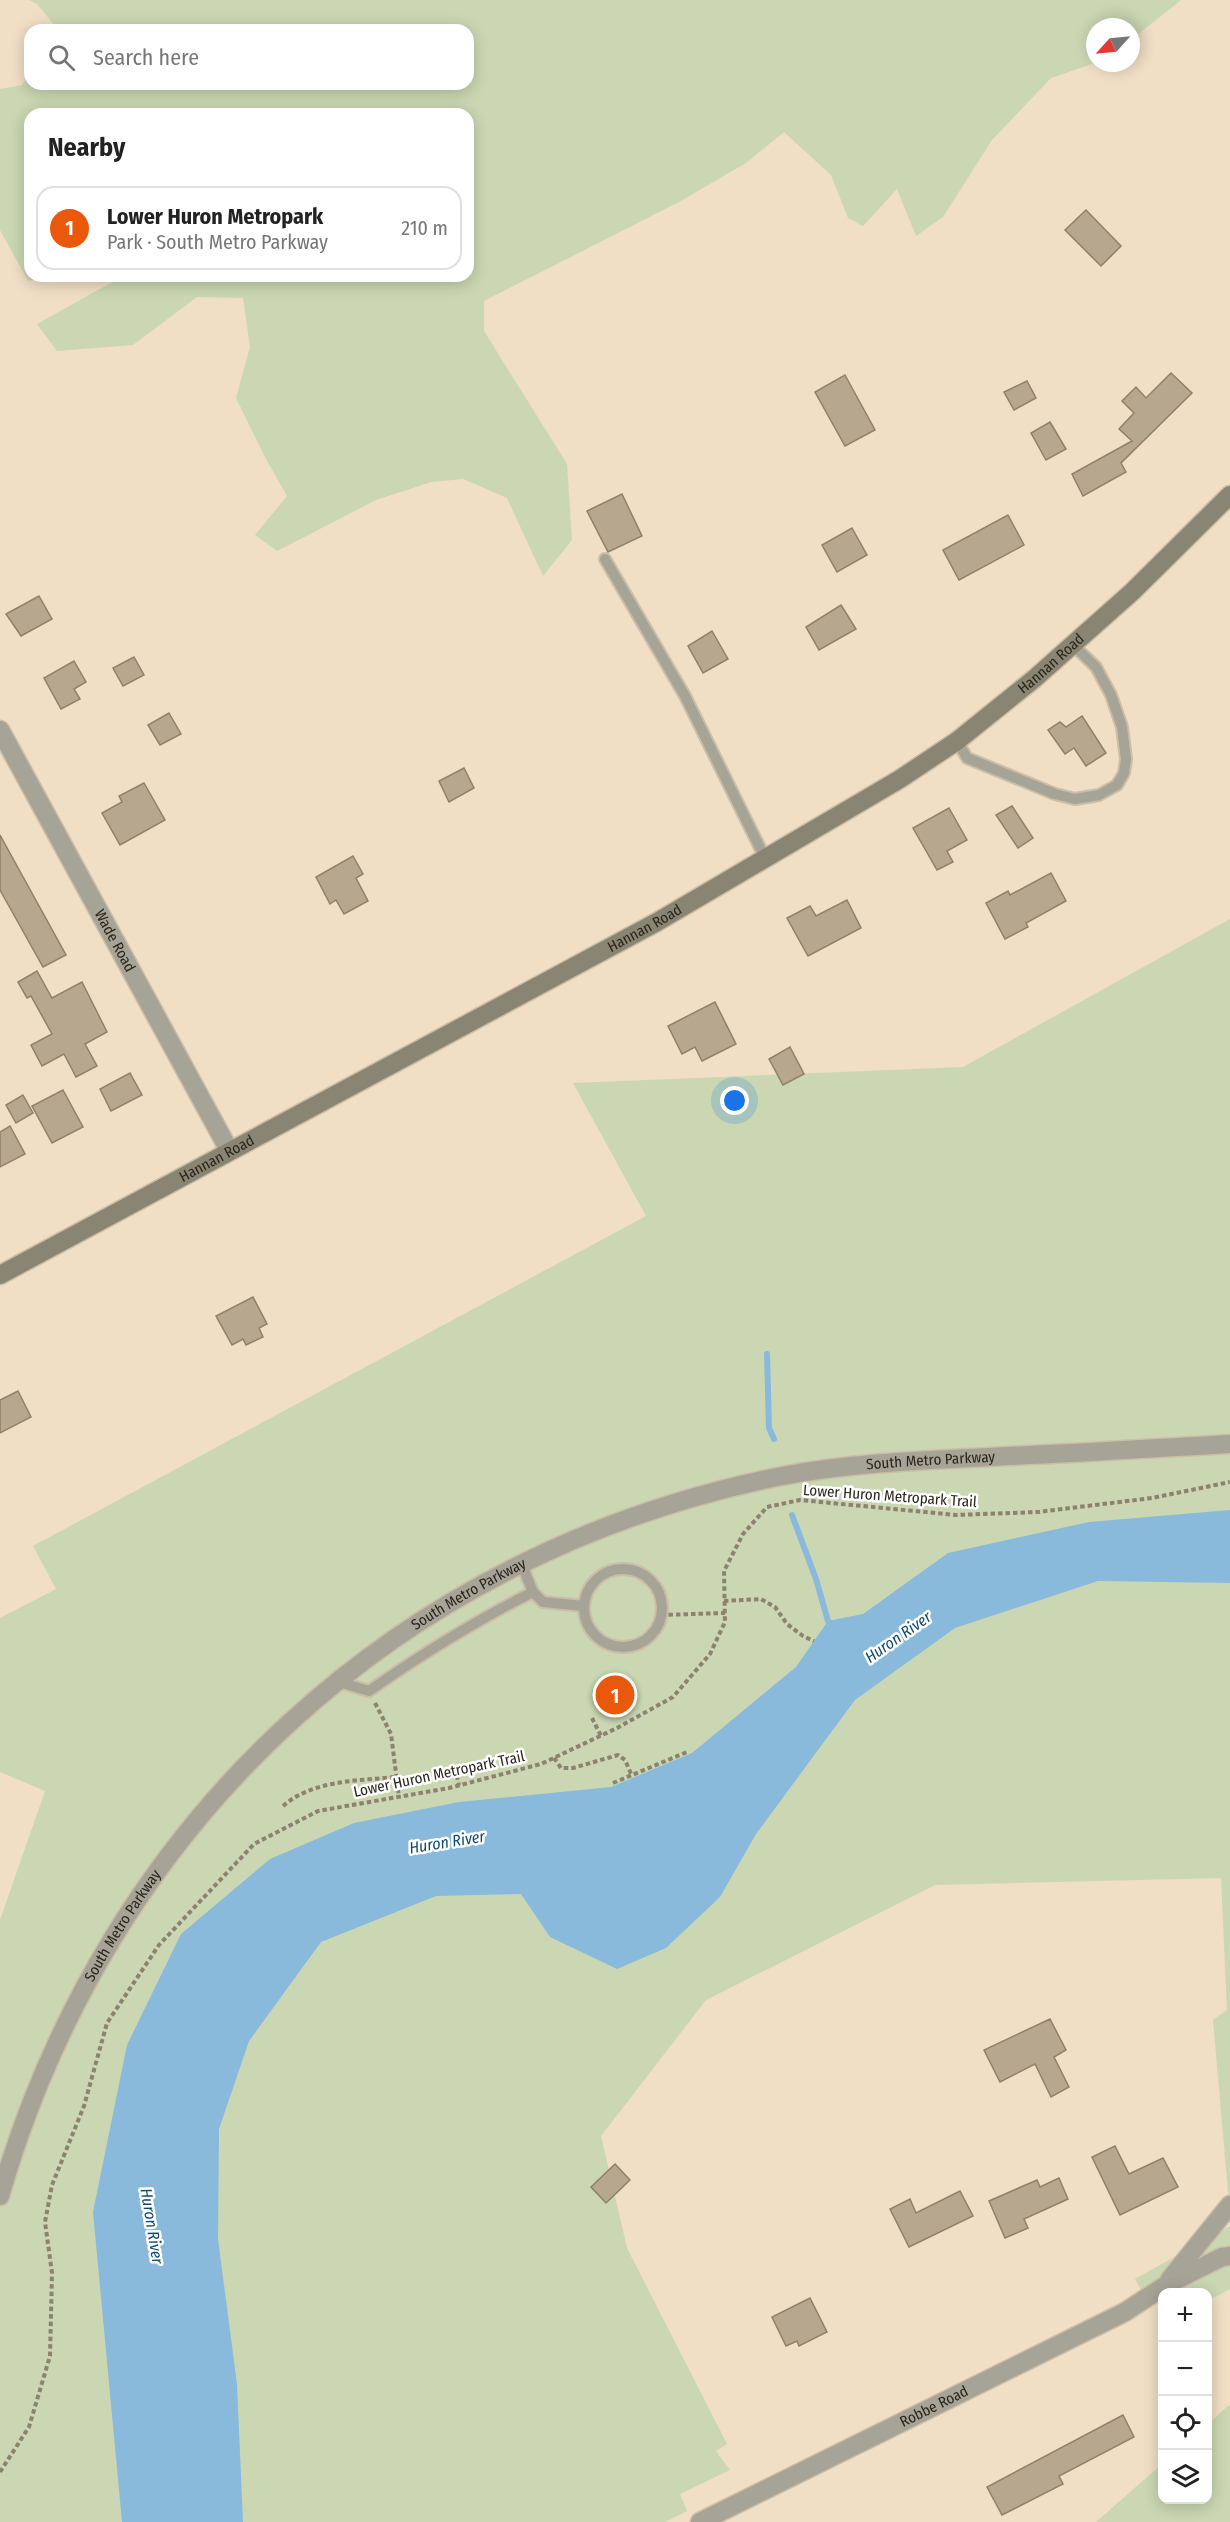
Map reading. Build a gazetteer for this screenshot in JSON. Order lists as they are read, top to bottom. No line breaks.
{"streets":{"street":["Hannan Road","Wade Road","South Metro Parkway","Robbe Road"],"path":["Lower Huron Metropark Trail"]},"crossings":[["Hannan Road","Wade Road"]],"water":["Huron River"],"north":"bottom left","page":{"search":"Search here","heading":"Nearby","list":[{"mark":"1","name":"Lower Huron Metropark","note":"Park · South Metro Parkway","value":"210 m"}],"pins":"1","map_buttons":["+","−"]}}
